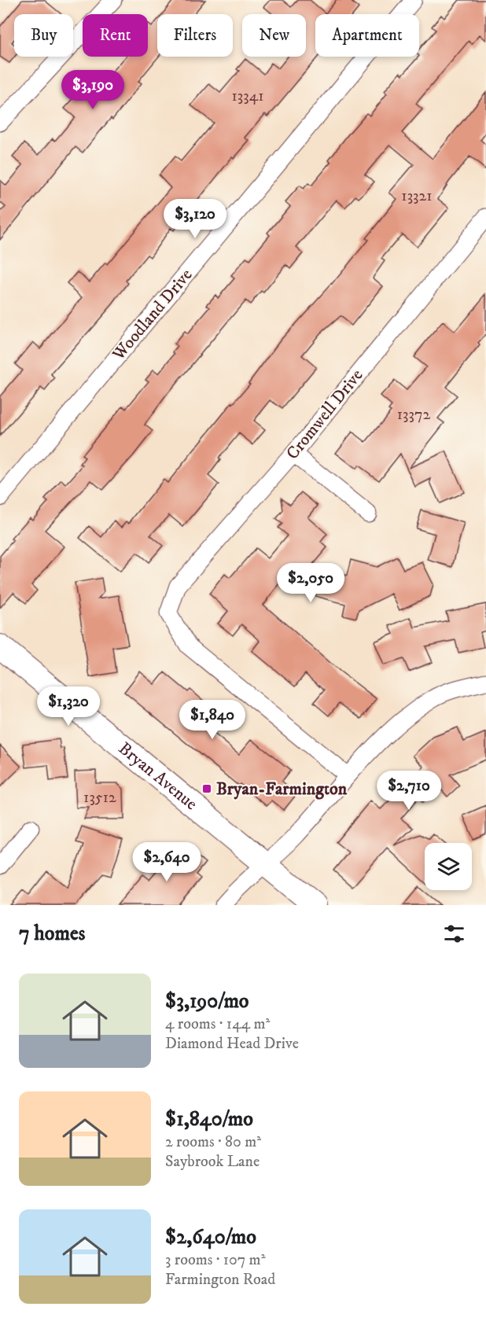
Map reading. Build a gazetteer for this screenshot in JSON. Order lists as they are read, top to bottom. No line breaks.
{"streets":{"main road":["Bryan Avenue"],"street":["Woodland Drive","Cromwell Drive"]},"places":{"transit":["Bryan-Farmington"]},"house_numbers":["13341","13321","13372","13512"],"page":{"chip":["Buy","Rent","Filters","New","Apartment"],"price":["$3,190","$3,120","$2,050","$1,320","$1,840","$2,710","$2,640"],"heading":"7 homes","list":[{"name":"$3,190/mo","note":"4 rooms · 144 m² · Diamond Head Drive"},{"name":"$1,840/mo","note":"2 rooms · 80 m² · Saybrook Lane"},{"name":"$2,640/mo","note":"3 rooms · 107 m² · Farmington Road"}]}}
